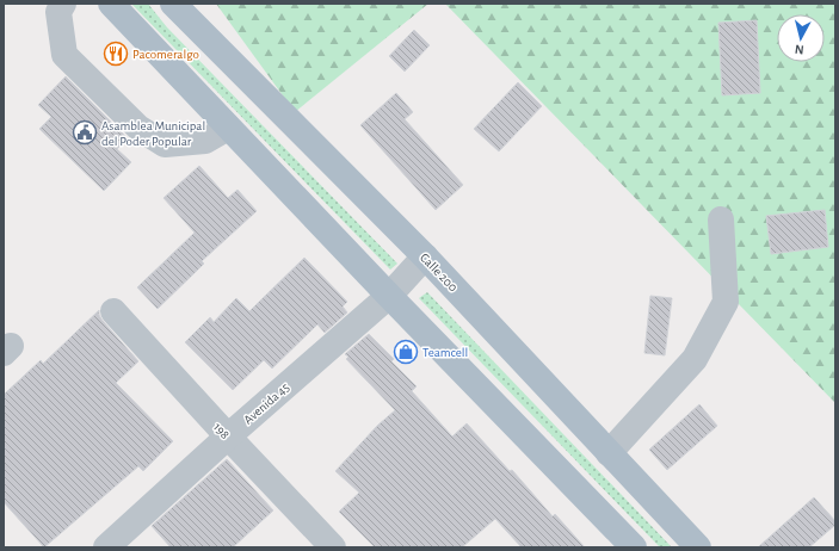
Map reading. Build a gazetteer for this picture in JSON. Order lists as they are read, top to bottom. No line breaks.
{"streets":{"main road":["Calle 200"],"street":["Avenida 45","198"]},"crossings":[["Calle 200","Avenida 45"],["Avenida 45","198"]],"places":{"restaurant":["Pacomeralgo"],"public building":["Asamblea Municipal del Poder Popular"],"shop":["Teamcell"]},"north":"bottom"}
